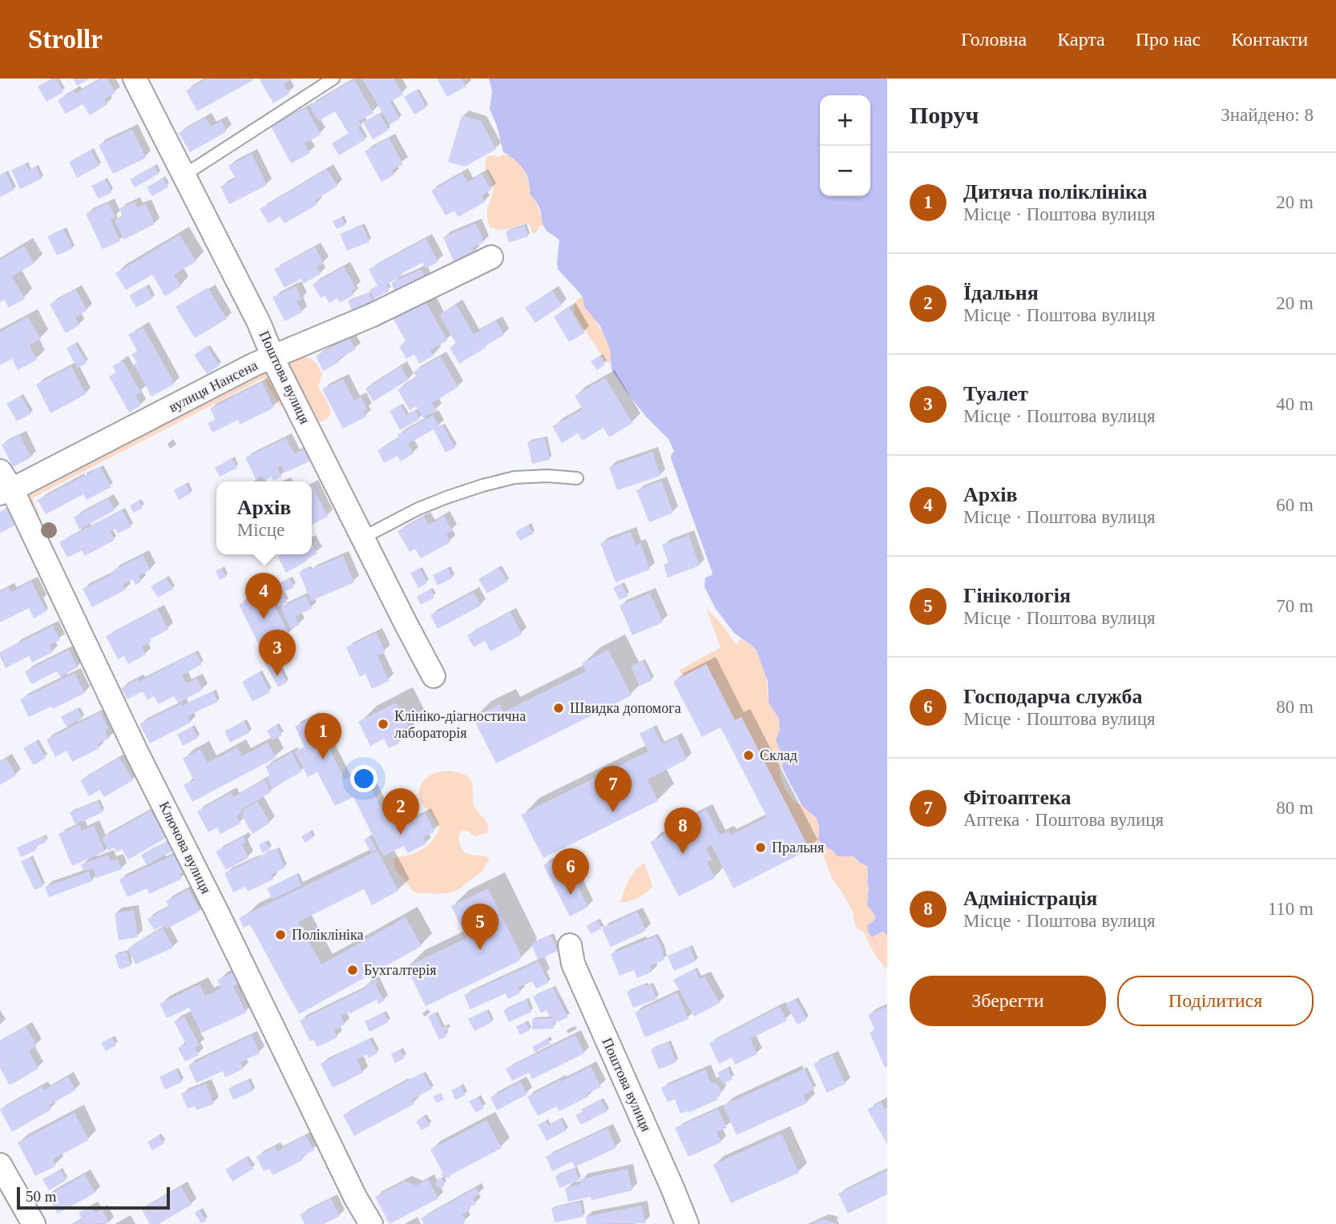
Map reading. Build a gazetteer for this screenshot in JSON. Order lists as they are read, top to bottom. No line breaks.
{"streets":{"street":["Поштова вулиця","вулиця Нансена","Ключова вулиця"]},"crossings":[["Поштова вулиця","вулиця Нансена"],["вулиця Нансена","Ключова вулиця"]],"places":["Швидка допомога","Клініко-діагностична лабораторія","Склад","Пральня","Поліклініка","Бухгалтерія"],"scale_bar":"50 m","page":{"header":"Strollr","nav":["Головна","Карта","Про нас","Контакти"],"heading":["Поруч","Знайдено: 8"],"map_buttons":["+","−"],"list":[{"mark":"1","name":"Дитяча поліклініка","note":"Місце · Поштова вулиця","value":"20 m"},{"mark":"2","name":"Їдальня","note":"Місце · Поштова вулиця","value":"20 m"},{"mark":"3","name":"Туалет","note":"Місце · Поштова вулиця","value":"40 m"},{"mark":"4","name":"Архів","note":"Місце · Поштова вулиця","value":"60 m"},{"mark":"5","name":"Гінікологія","note":"Місце · Поштова вулиця","value":"70 m"},{"mark":"6","name":"Господарча служба","note":"Місце · Поштова вулиця","value":"80 m"},{"mark":"7","name":"Фітоаптека","note":"Аптека · Поштова вулиця","value":"80 m"},{"mark":"8","name":"Адміністрація","note":"Місце · Поштова вулиця","value":"110 m"}],"popup":["Архів","Місце"],"pins":["4","3","1","7","2","8","6","5"],"buttons":["Зберегти","Поділитися"],"scale":"50 m"}}
